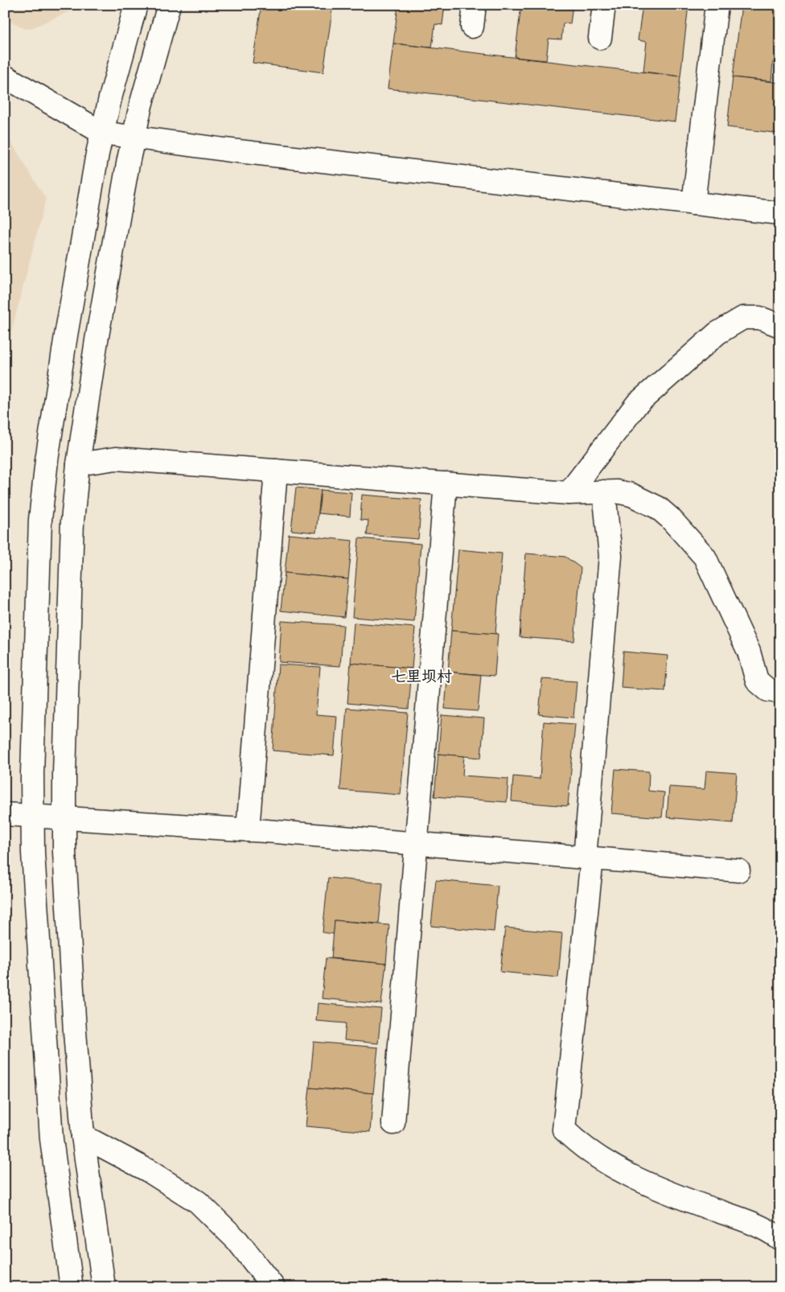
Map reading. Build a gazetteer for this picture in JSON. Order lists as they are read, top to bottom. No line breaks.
{"districts":["七里坝村"]}
